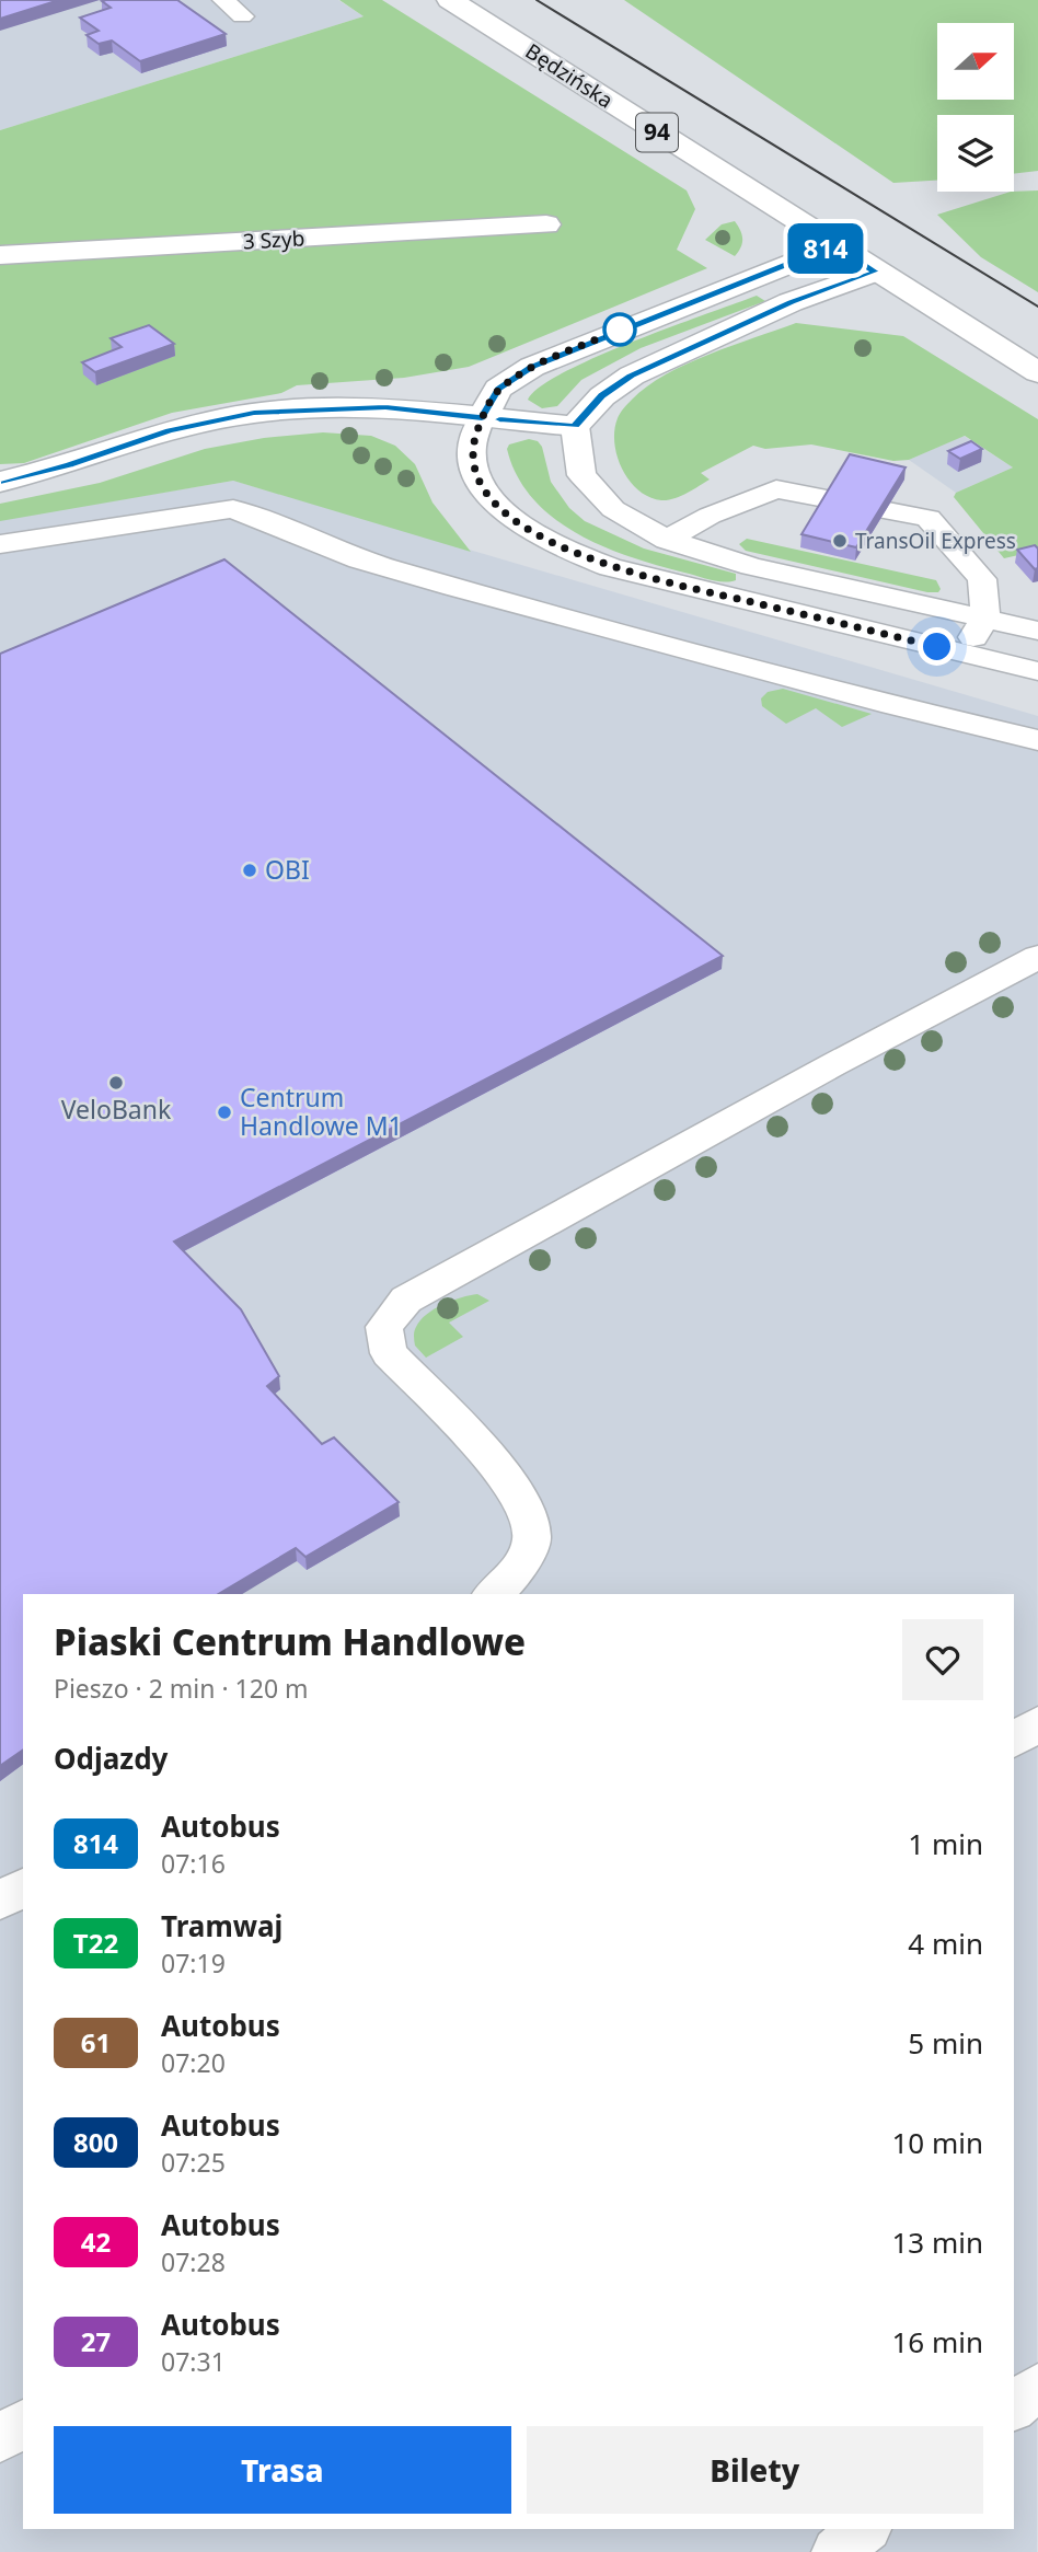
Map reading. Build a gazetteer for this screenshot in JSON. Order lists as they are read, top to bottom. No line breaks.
{"streets":{"street":["Będzińska","94","3 Szyb"]},"places":["TransOil Express","OBI","VeloBank","Centrum Handlowe M1"],"lines":["bus line 814"],"north":"right","page":{"on_map":"814","heading":[["Piaski Centrum Handlowe","Pieszo · 2 min · 120 m"],"Odjazdy"],"list":[{"mark":"814","name":"Autobus","note":"07:16","value":"1 min"},{"mark":"T22","name":"Tramwaj","note":"07:19","value":"4 min"},{"mark":"61","name":"Autobus","note":"07:20","value":"5 min"},{"mark":"800","name":"Autobus","note":"07:25","value":"10 min"},{"mark":"42","name":"Autobus","note":"07:28","value":"13 min"},{"mark":"27","name":"Autobus","note":"07:31","value":"16 min"}],"buttons":["Trasa","Bilety"]}}
